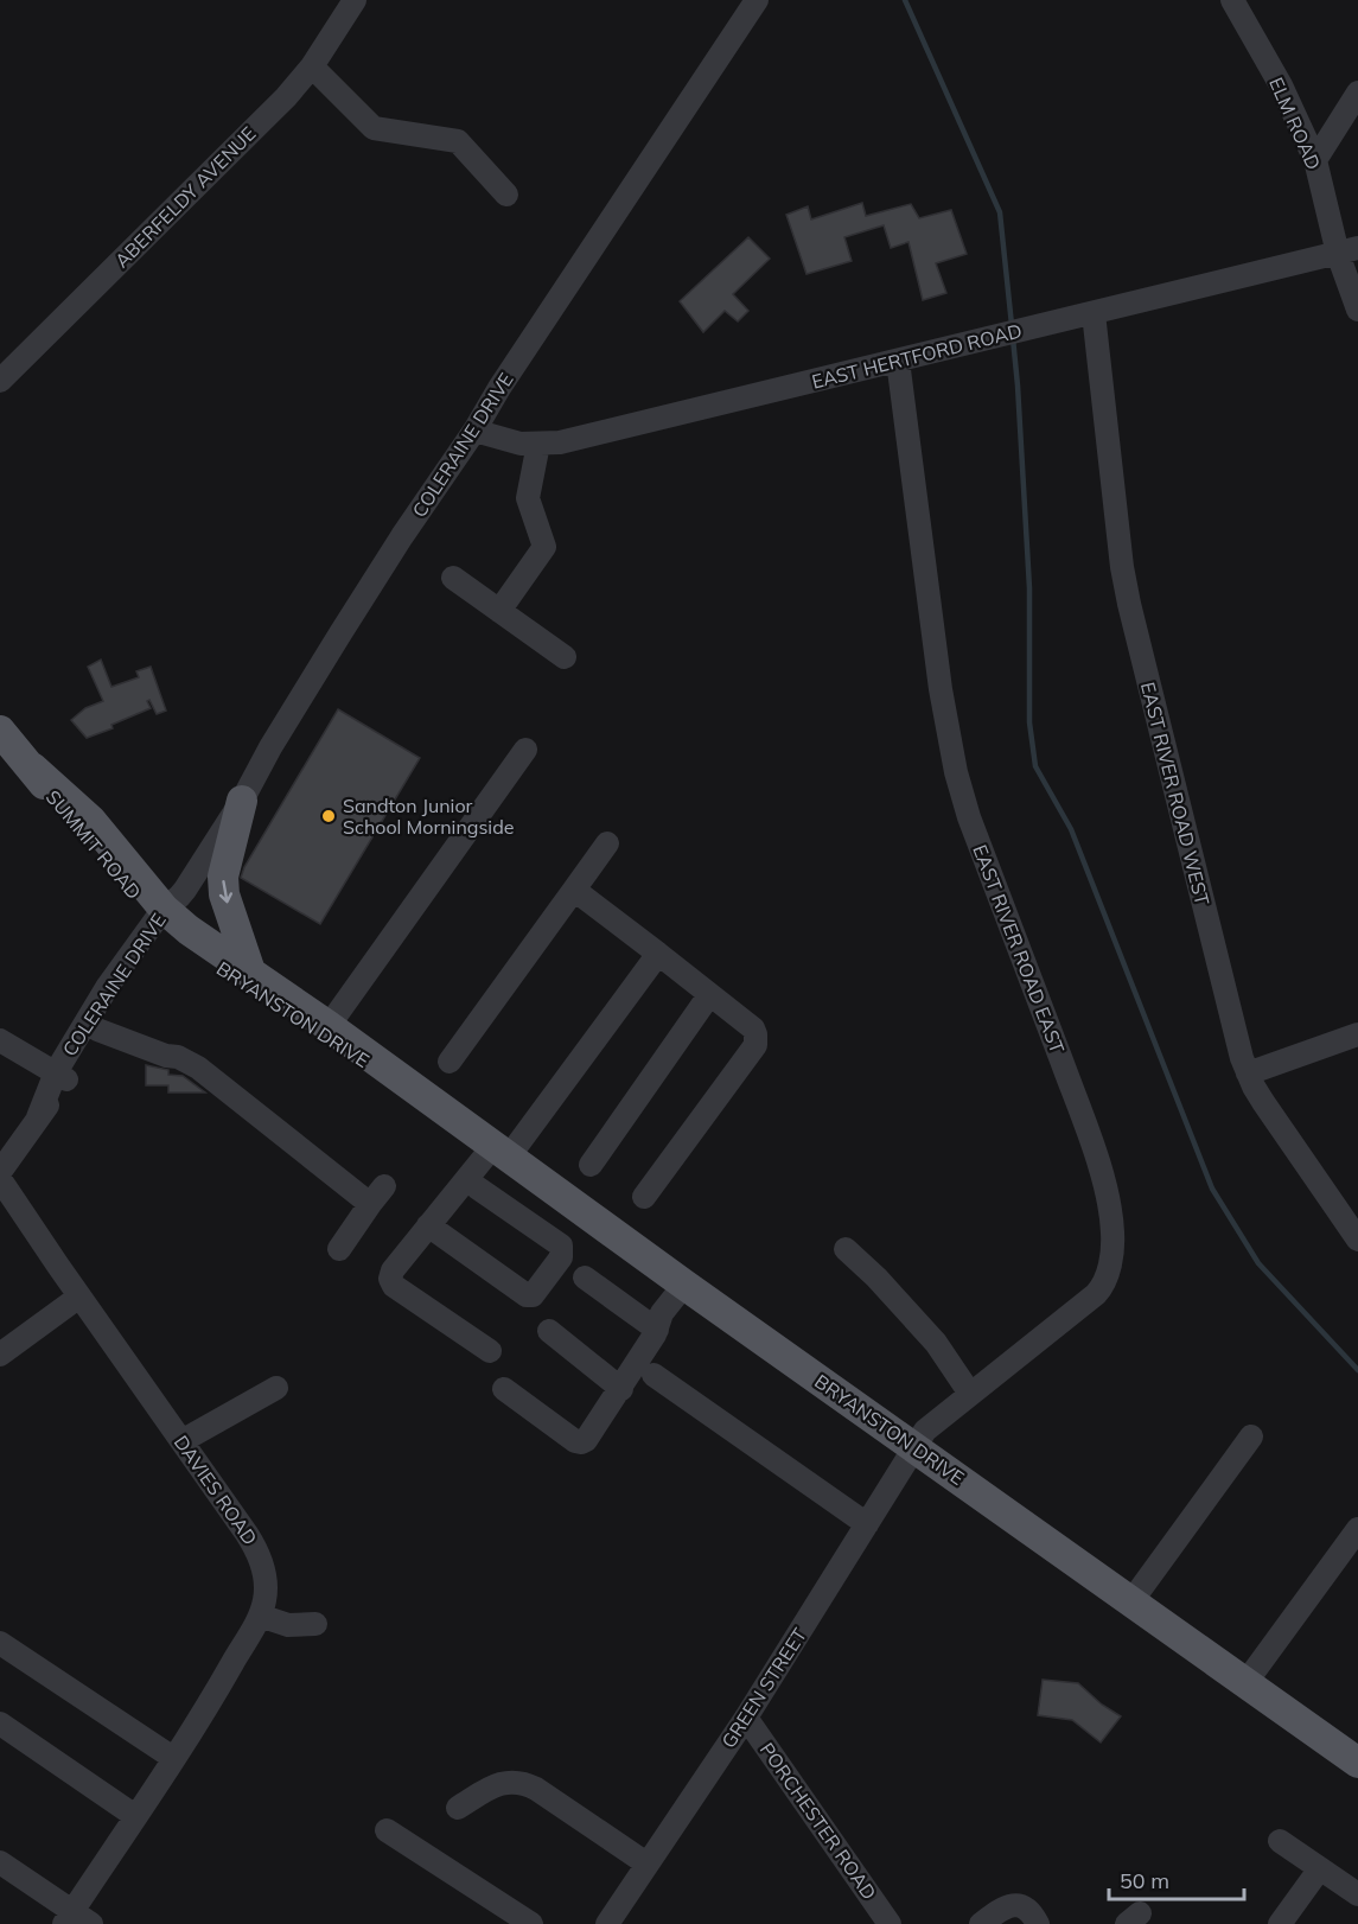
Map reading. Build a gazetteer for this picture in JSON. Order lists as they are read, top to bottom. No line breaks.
{"streets":{"main road":["SUMMIT ROAD","BRYANSTON DRIVE"],"street":["ELM ROAD","ABERFELDY AVENUE","EAST HERTFORD ROAD","COLERAINE DRIVE","EAST RIVER ROAD WEST","EAST RIVER ROAD EAST","DAVIES ROAD","GREEN STREET","PORCHESTER ROAD"]},"crossings":[["ELM ROAD","EAST HERTFORD ROAD"],["EAST HERTFORD ROAD","COLERAINE DRIVE"],["EAST HERTFORD ROAD","EAST RIVER ROAD WEST"],["EAST HERTFORD ROAD","EAST RIVER ROAD EAST"],["COLERAINE DRIVE","SUMMIT ROAD"],["COLERAINE DRIVE","BRYANSTON DRIVE"],["SUMMIT ROAD","BRYANSTON DRIVE"],["EAST RIVER ROAD EAST","BRYANSTON DRIVE"],["EAST RIVER ROAD EAST","GREEN STREET"],["BRYANSTON DRIVE","GREEN STREET"],["GREEN STREET","PORCHESTER ROAD"]],"places":["Sandton Junior School Morningside"],"scale_bar":"50 m"}
